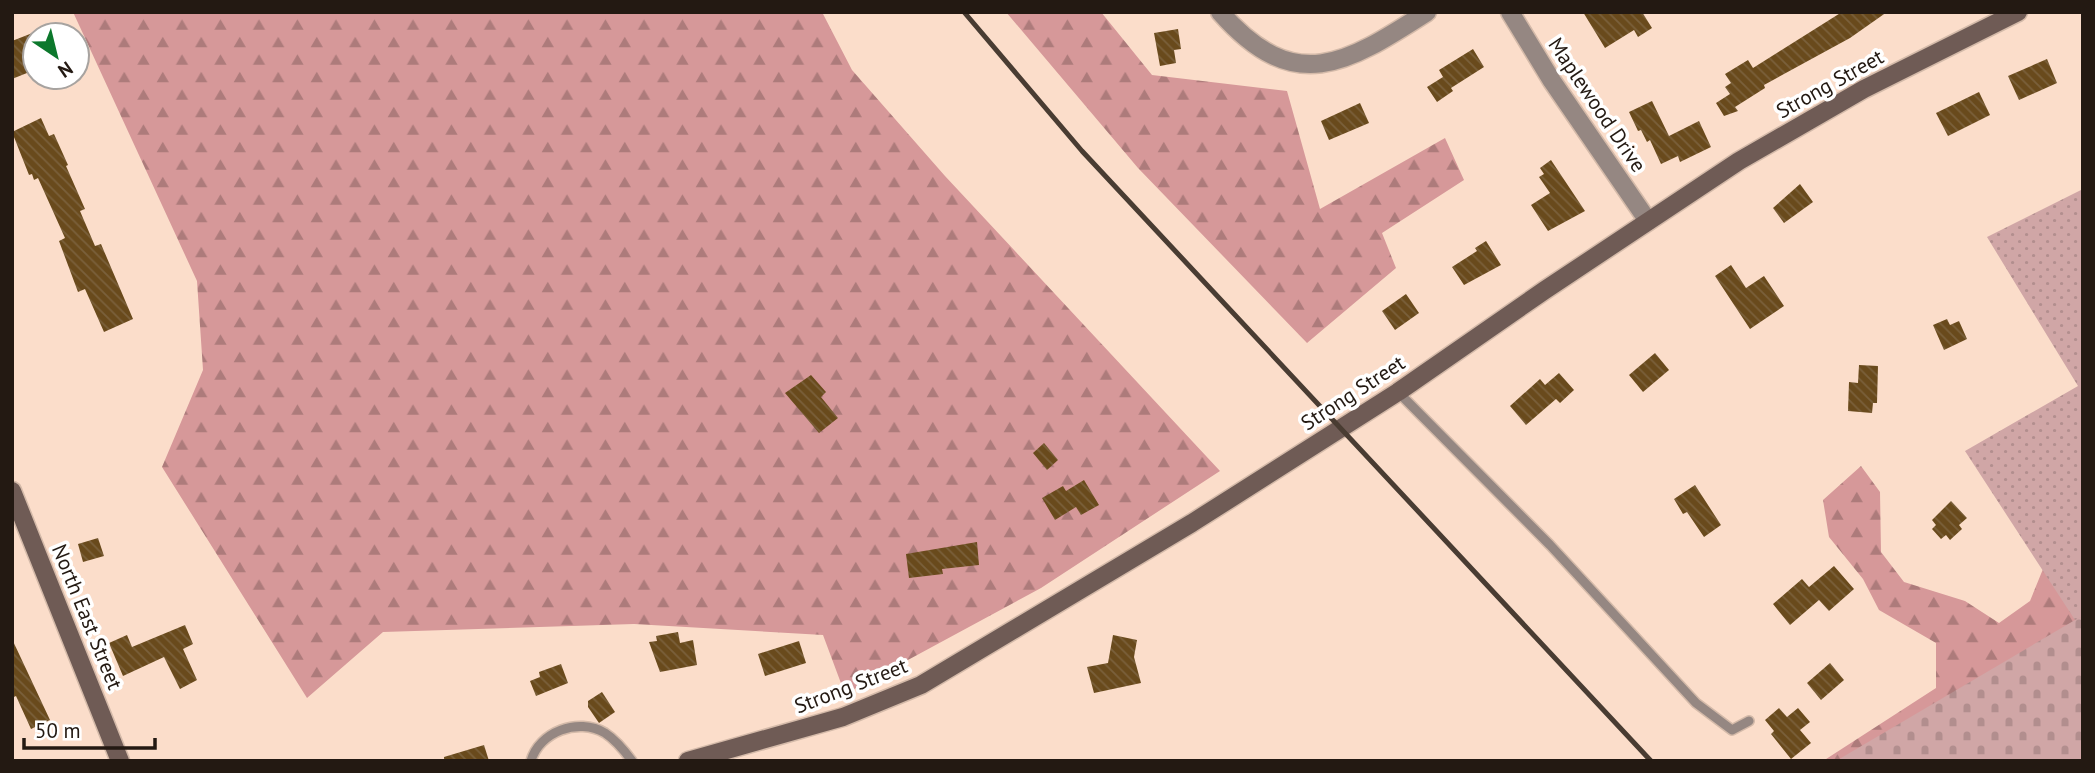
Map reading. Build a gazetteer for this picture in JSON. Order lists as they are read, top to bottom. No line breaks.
{"streets":{"main road":["Strong Street","North East Street"],"street":["Maplewood Drive"]},"crossings":[["Strong Street","Maplewood Drive"]],"scale_bar":"50 m","north":"bottom right"}
